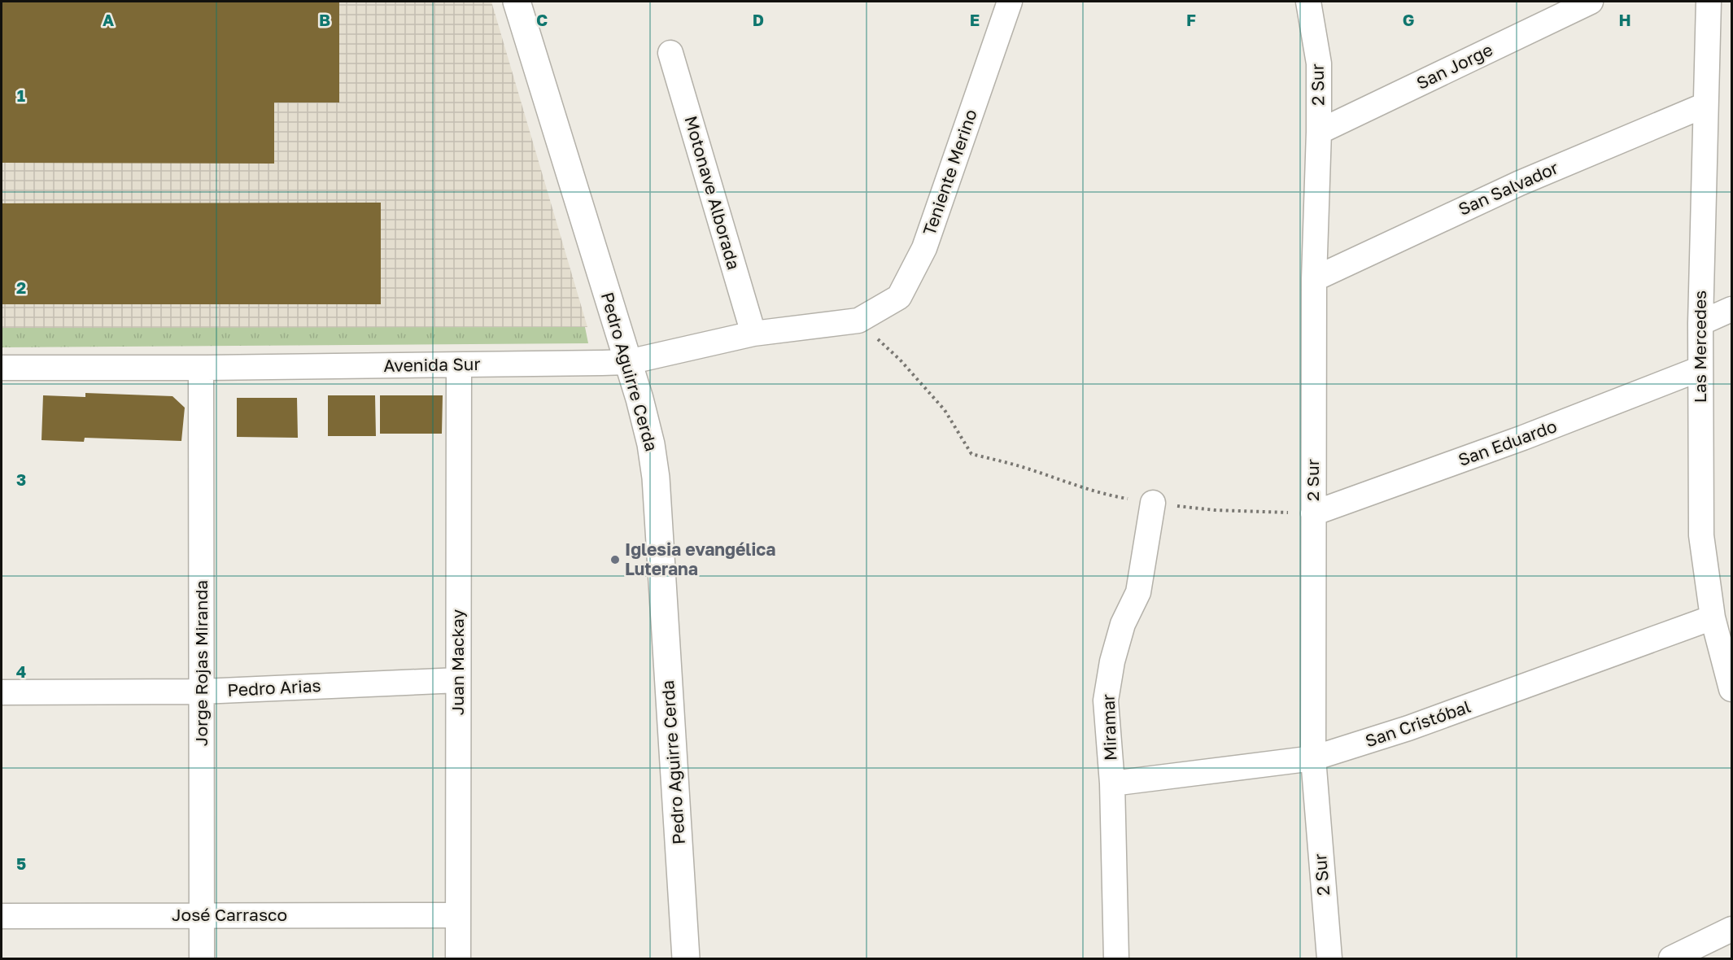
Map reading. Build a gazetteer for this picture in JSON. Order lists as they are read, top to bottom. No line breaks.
{"streets":{"street":["San Jorge","2 Sur","Teniente Merino","San Salvador","Motonave Alborada","Las Mercedes","Avenida Sur","Pedro Aguirre Cerda","San Eduardo","Juan Mackay","Jorge Rojas Miranda","Pedro Arias","San Cristóbal","Miramar","José Carrasco"]},"crossings":[["San Jorge","2 Sur"],["2 Sur","San Salvador"],["2 Sur","San Eduardo"],["2 Sur","San Cristóbal"],["Teniente Merino","Avenida Sur"],["San Salvador","Las Mercedes"],["Motonave Alborada","Avenida Sur"],["Las Mercedes","San Eduardo"],["Las Mercedes","San Cristóbal"],["Avenida Sur","Pedro Aguirre Cerda"],["Avenida Sur","Juan Mackay"],["Avenida Sur","Jorge Rojas Miranda"],["Juan Mackay","Pedro Arias"],["Juan Mackay","José Carrasco"],["Jorge Rojas Miranda","Pedro Arias"],["Jorge Rojas Miranda","José Carrasco"],["San Cristóbal","Miramar"]],"places":["Iglesia evangélica Luterana"],"grid":{"columns":["A","B","C","D","E","F","G","H"],"rows":["1","2","3","4","5"]}}
